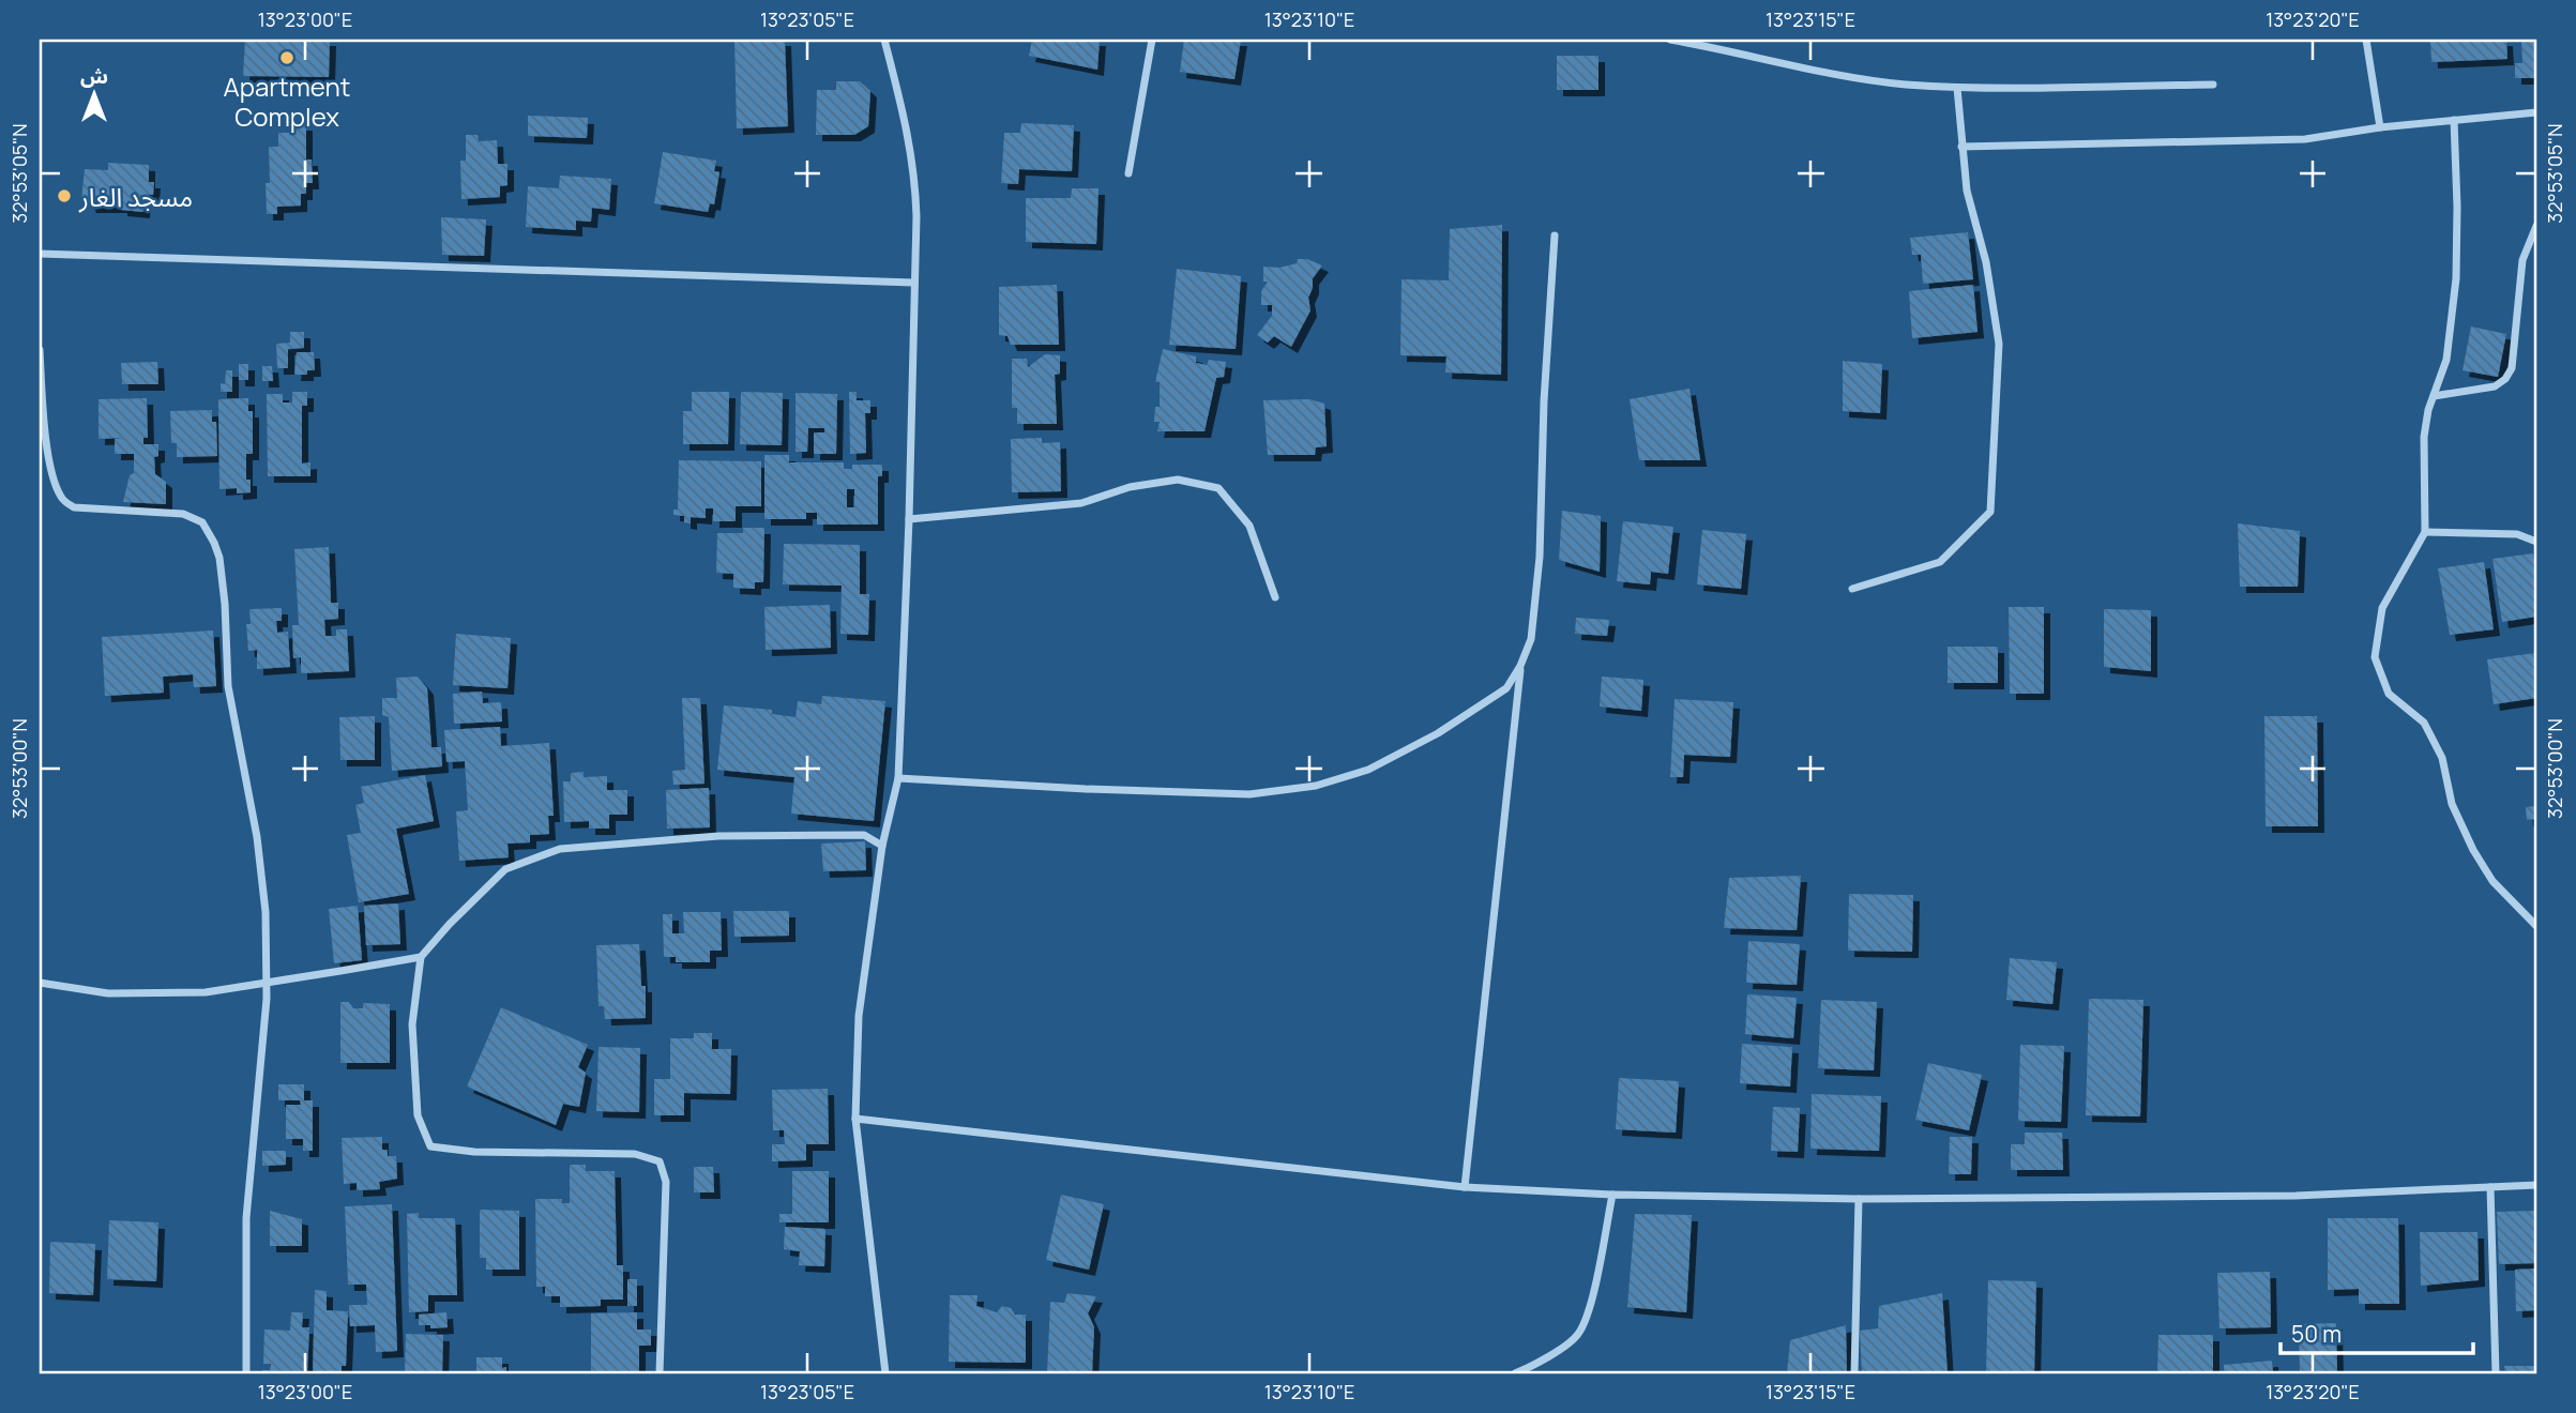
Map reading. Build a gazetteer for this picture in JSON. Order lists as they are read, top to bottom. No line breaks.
{"places":["Apartment Complex","مسجد الغار"],"scale_bar":"50 m","north":"top","coordinates":["13°23'00\"E","13°23'05\"E","13°23'10\"E","13°23'15\"E","13°23'20\"E","32°53'05\"N","32°53'00\"N"]}
